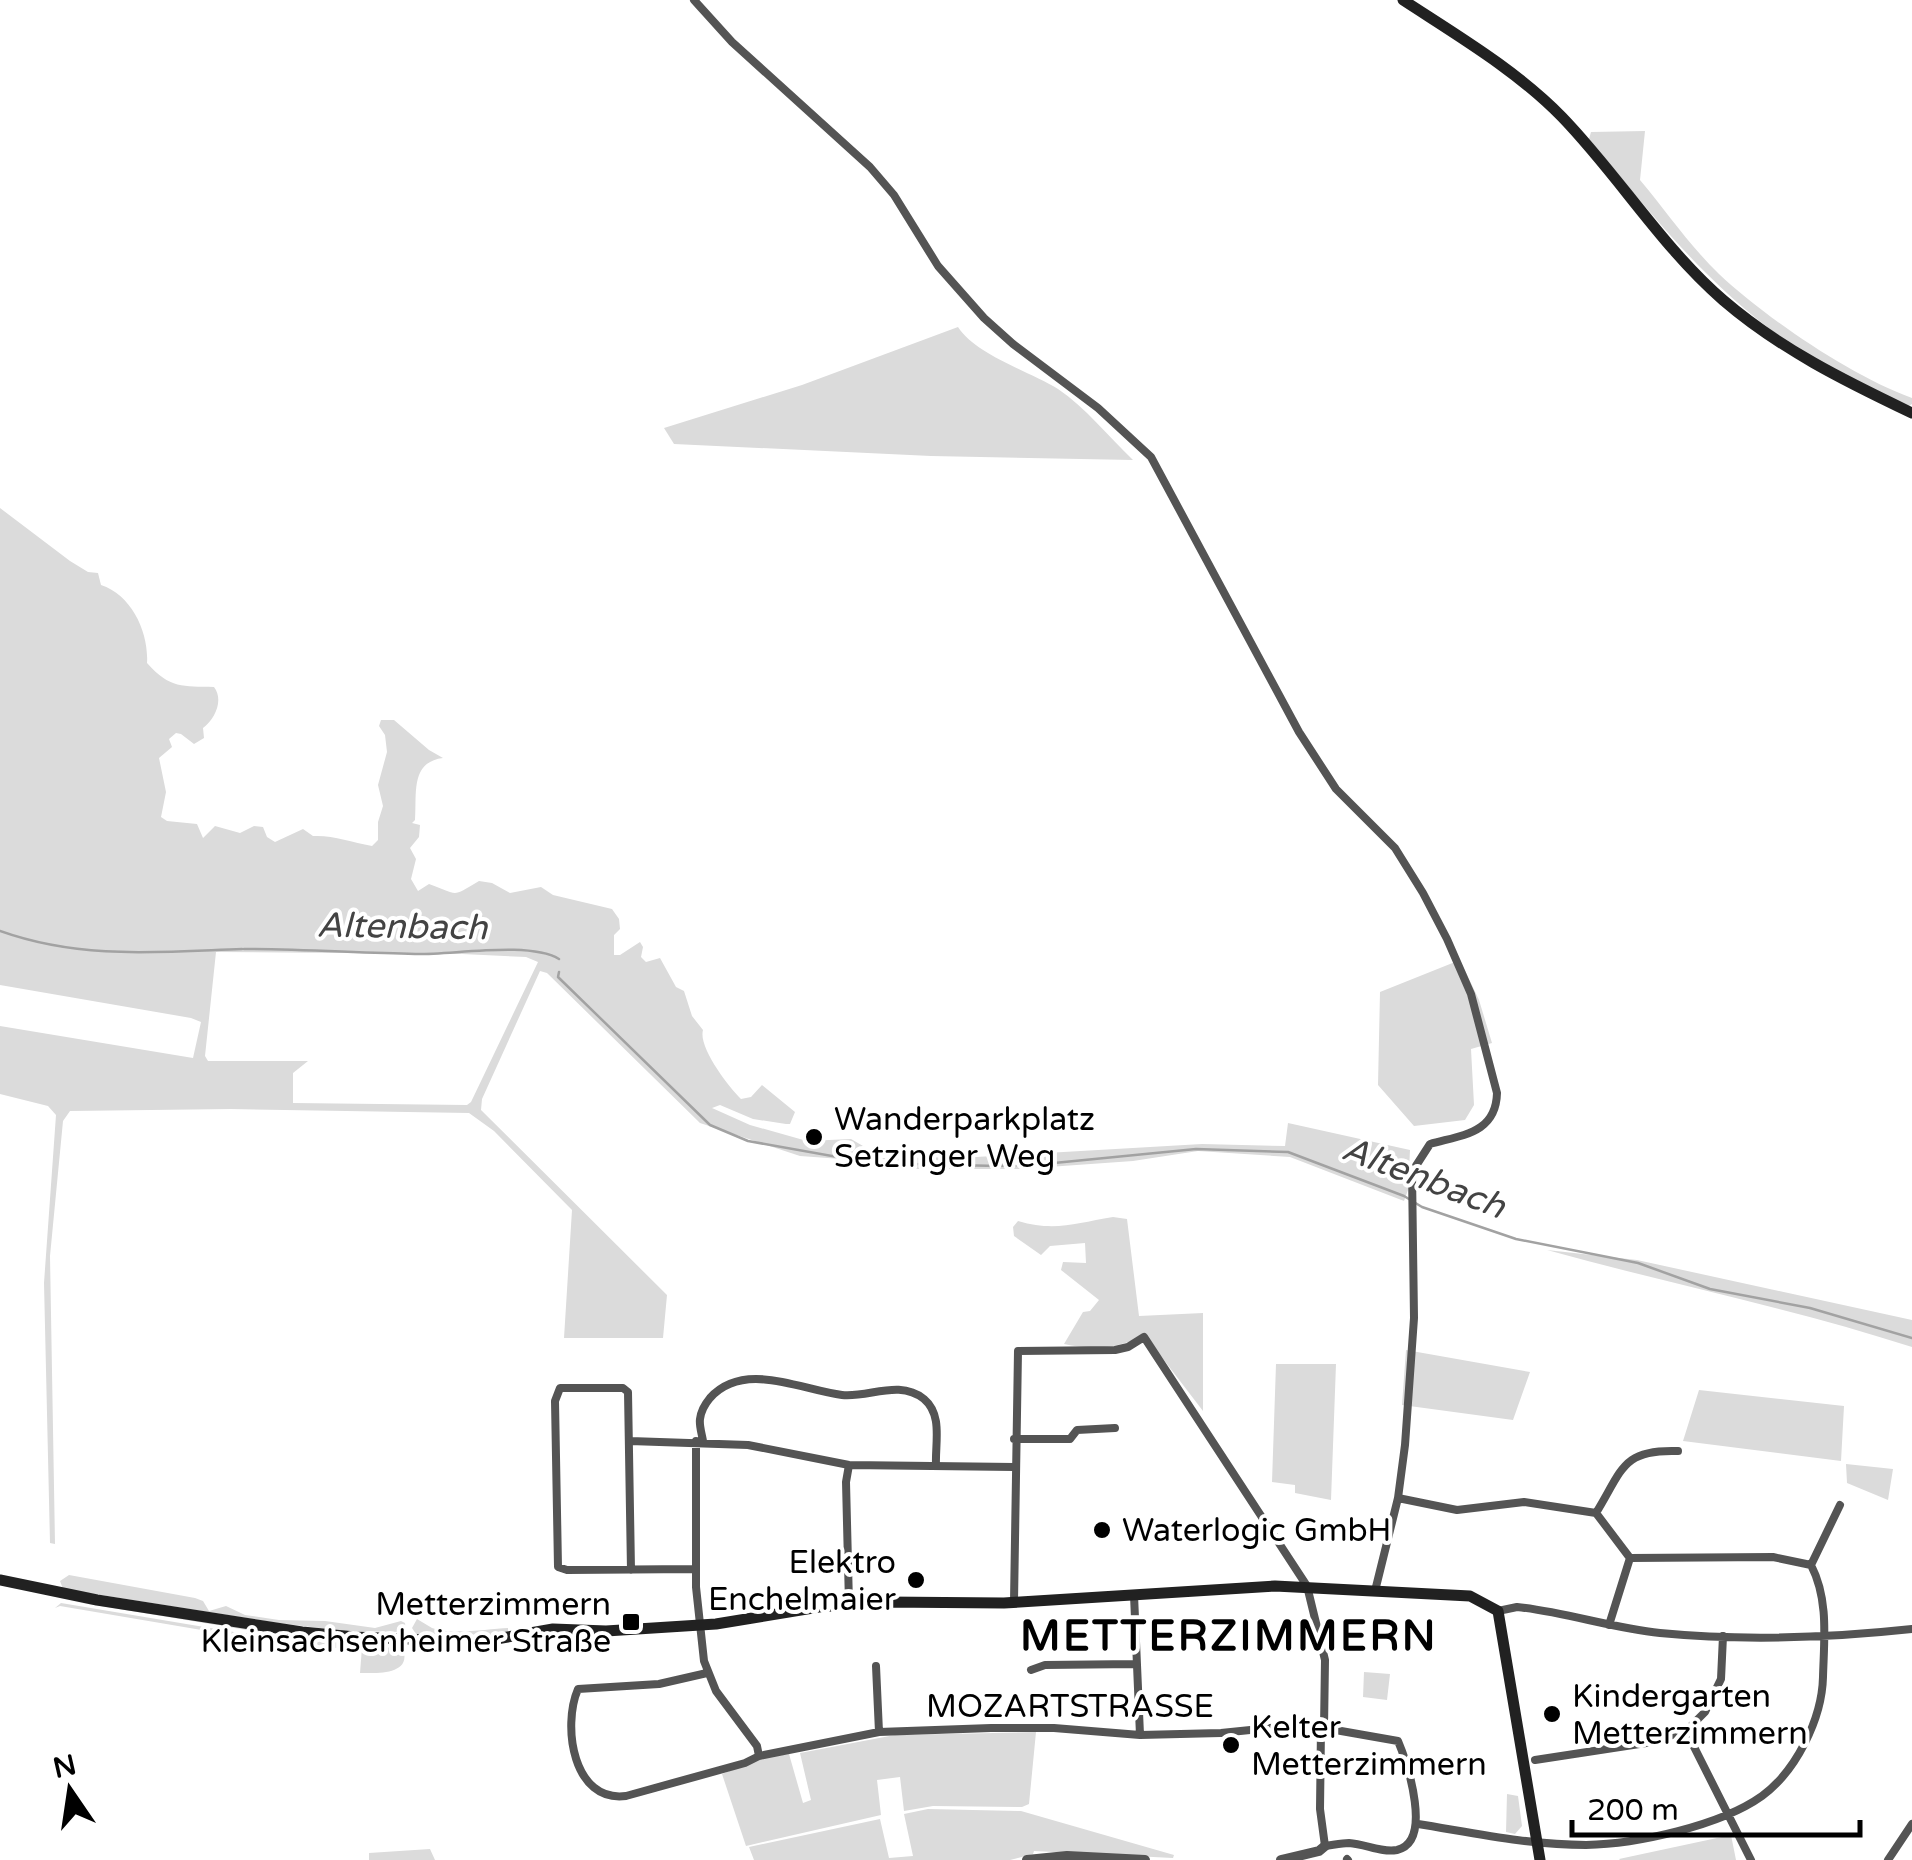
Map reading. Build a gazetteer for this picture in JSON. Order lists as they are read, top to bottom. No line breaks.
{"streets":{"street":["MOZARTSTRASSE"]},"districts":["METTERZIMMERN"],"water":["Altenbach"],"places":{"other":["Wanderparkplatz Setzinger Weg","Waterlogic GmbH","Elektro Enchelmaier","Kindergarten Metterzimmern","Kelter Metterzimmern"],"transit":["Metterzimmern Kleinsachsenheimer Straße"]},"scale_bar":"200 m","north":"top"}
